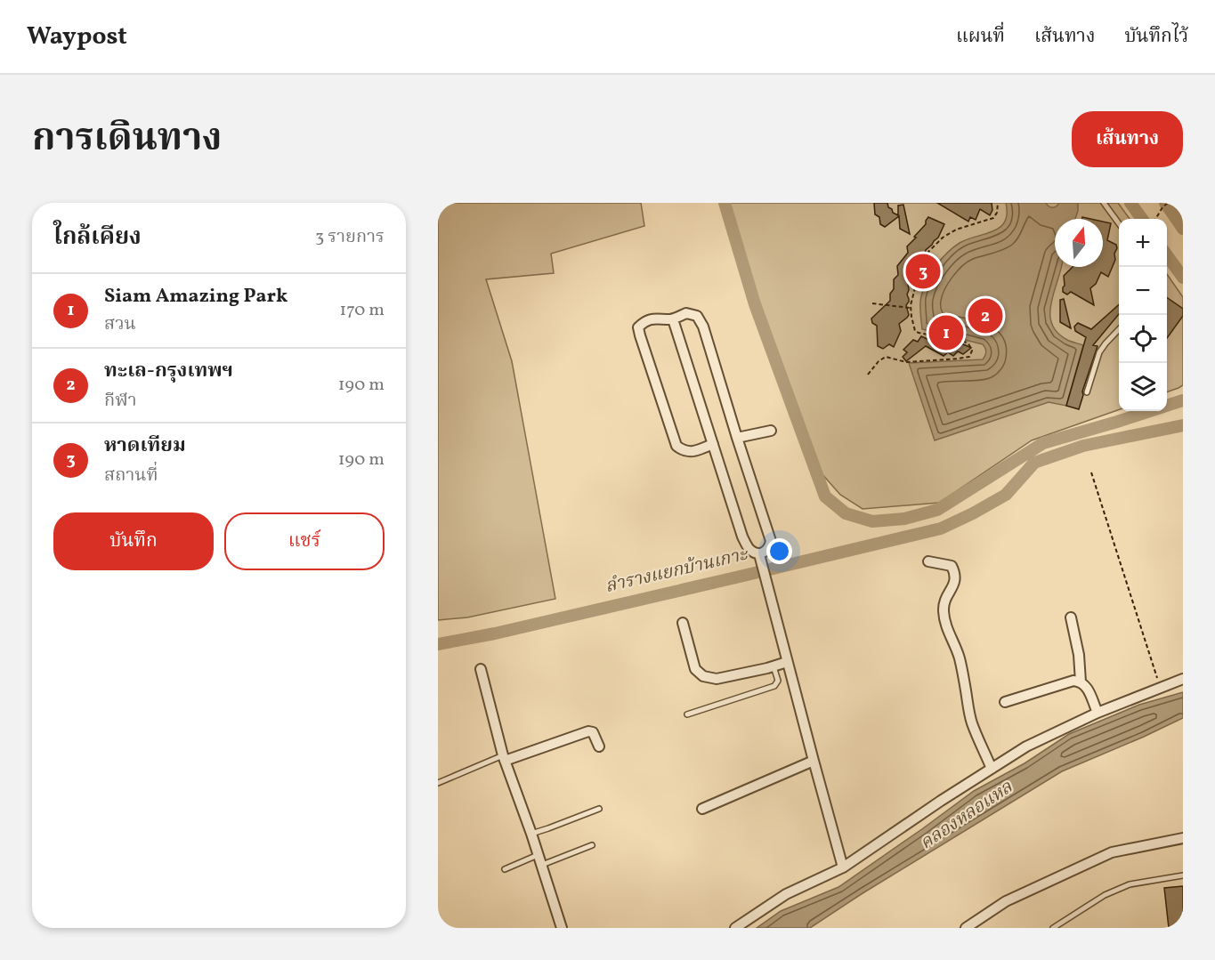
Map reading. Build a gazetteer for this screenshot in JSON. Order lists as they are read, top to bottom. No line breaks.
{"water":["ลำรางแยกบ้านเกาะ","คลองหลอแหล"],"north":"top","page":{"header":"Waypost","nav":["แผนที่","เส้นทาง","บันทึกไว้"],"title":"การเดินทาง","buttons":["เส้นทาง",["บันทึก","แชร์"]],"heading":["ใกล้เคียง","3 รายการ"],"map_buttons":["+","−"],"pins":["3","2","1"],"list":[{"mark":"1","name":"Siam Amazing Park","note":"สวน","value":"170 m"},{"mark":"2","name":"ทะเล-กรุงเทพฯ","note":"กีฬา","value":"190 m"},{"mark":"3","name":"หาดเทียม","note":"สถานที่","value":"190 m"}]}}
